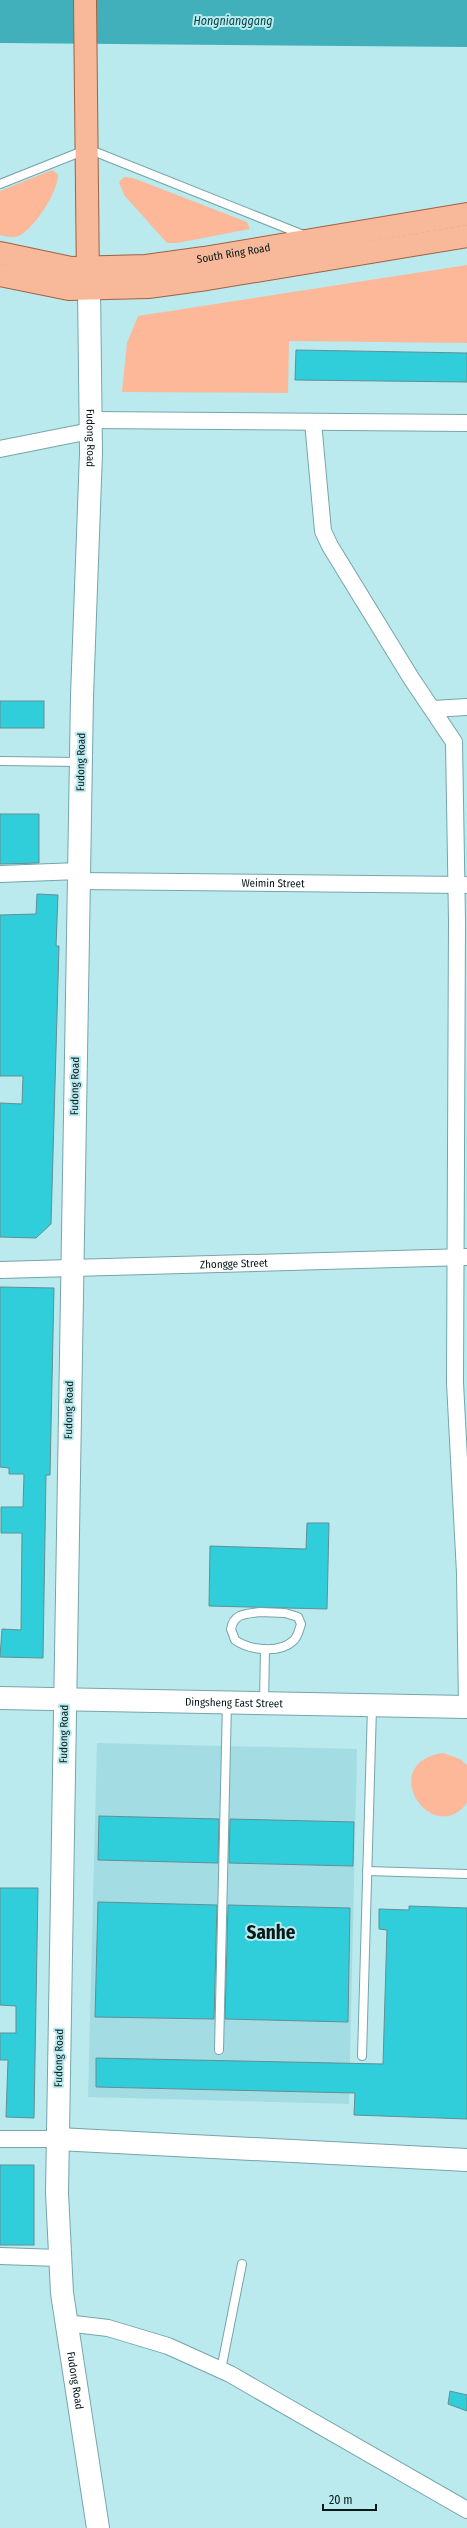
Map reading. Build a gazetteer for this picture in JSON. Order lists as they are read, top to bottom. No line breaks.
{"streets":{"main road":["South Ring Road"],"street":["Fudong Road","Weimin Street","Zhongge Street","Dingsheng East Street"]},"crossings":[["South Ring Road","Fudong Road"],["Fudong Road","Weimin Street"],["Fudong Road","Zhongge Street"],["Fudong Road","Dingsheng East Street"]],"districts":["Sanhe"],"water":["Hongnianggang"],"scale_bar":"20 m"}
